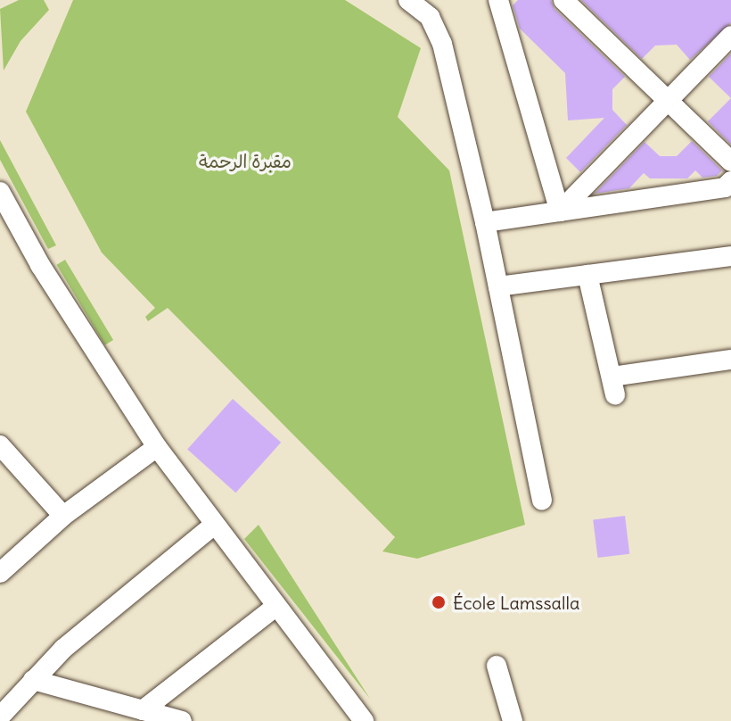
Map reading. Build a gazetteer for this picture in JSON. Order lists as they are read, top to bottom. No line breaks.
{"parks":["مقبرة الرحمة"],"places":["École Lamssalla"]}
